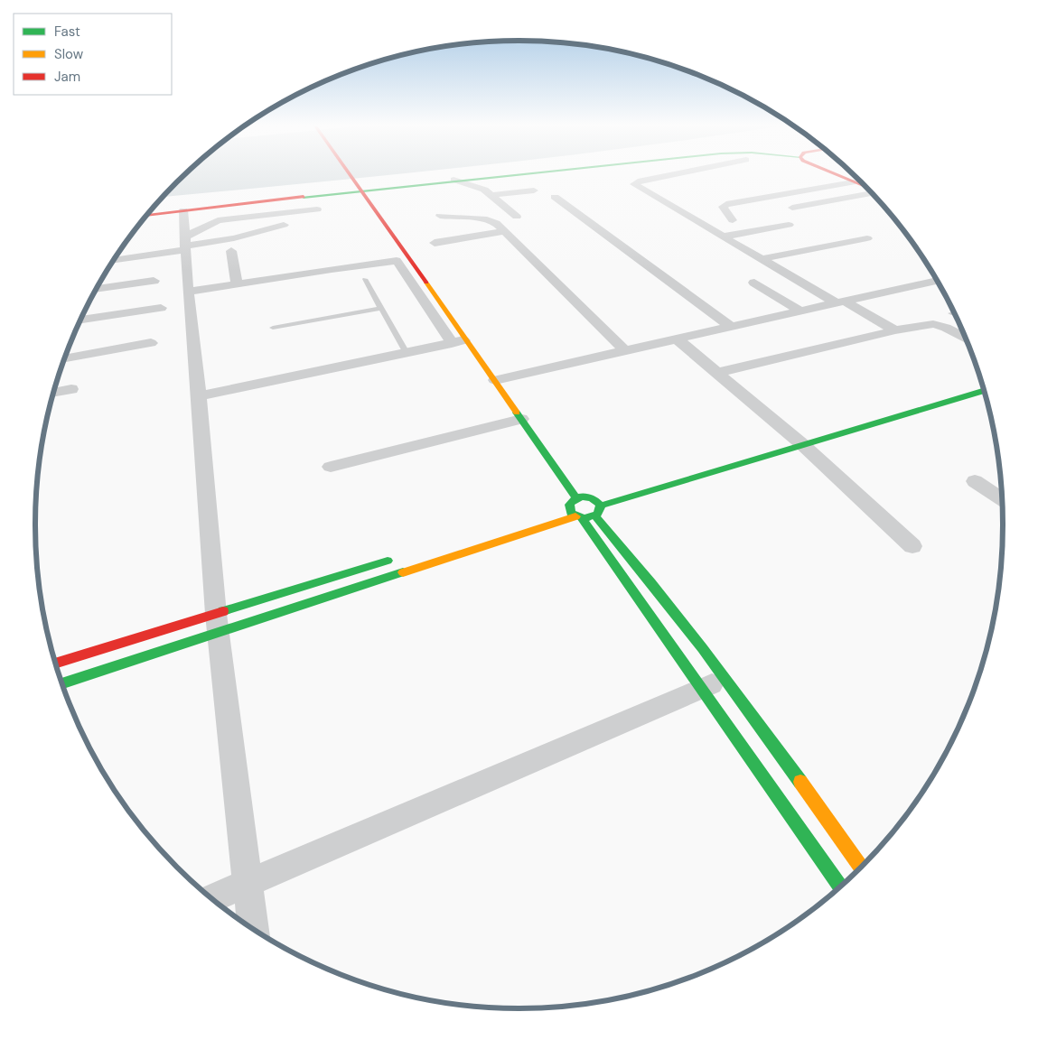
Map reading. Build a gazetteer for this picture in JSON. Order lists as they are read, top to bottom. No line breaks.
{"legend":["Fast","Slow","Jam"]}
